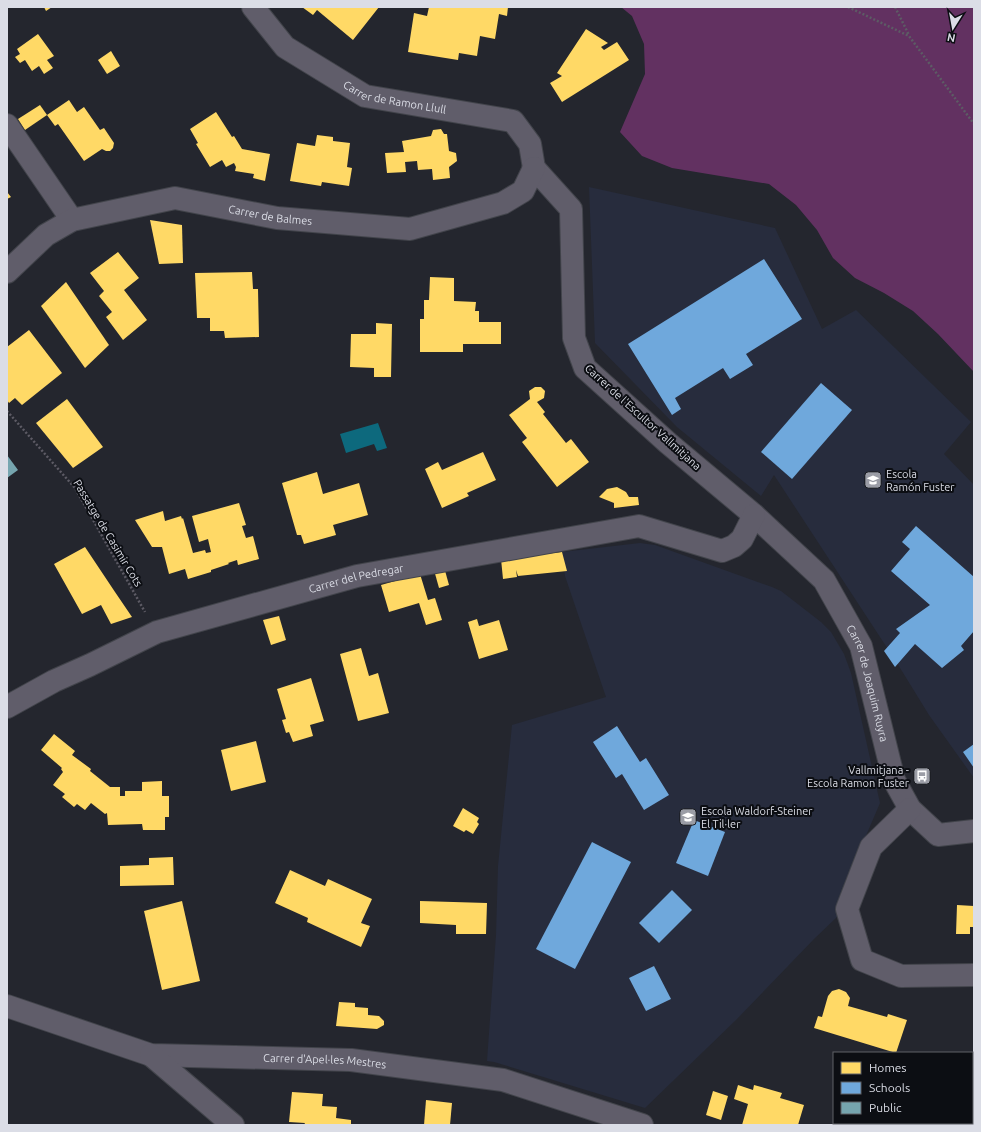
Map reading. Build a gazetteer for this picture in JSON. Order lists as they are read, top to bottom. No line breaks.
{"streets":{"street":["Carrer de Ramon Llull","Carrer de Balmes","Carrer de l'Escultor Vallmitjana","Carrer del Pedregar","Carrer de Joaquim Ruyra","Carrer d'Apel·les Mestres"],"path":["Passatge de Casimir Cots"]},"crossings":[["Carrer de Ramon Llull","Carrer de Balmes"],["Carrer de Ramon Llull","Carrer de l'Escultor Vallmitjana"],["Carrer de Balmes","Carrer de l'Escultor Vallmitjana"],["Carrer de l'Escultor Vallmitjana","Carrer del Pedregar"],["Carrer de l'Escultor Vallmitjana","Carrer de Joaquim Ruyra"],["Passatge de Casimir Cots","Carrer del Pedregar"],["Carrer del Pedregar","Carrer de Joaquim Ruyra"]],"places":{"school or university":["Escola Ramón Fuster","Escola Waldorf-Steiner El Til·ler"],"bus stop":["Vallmitjana - Escola Ramon Fuster"]},"legend":["Homes","Schools","Public"],"north":"bottom"}
